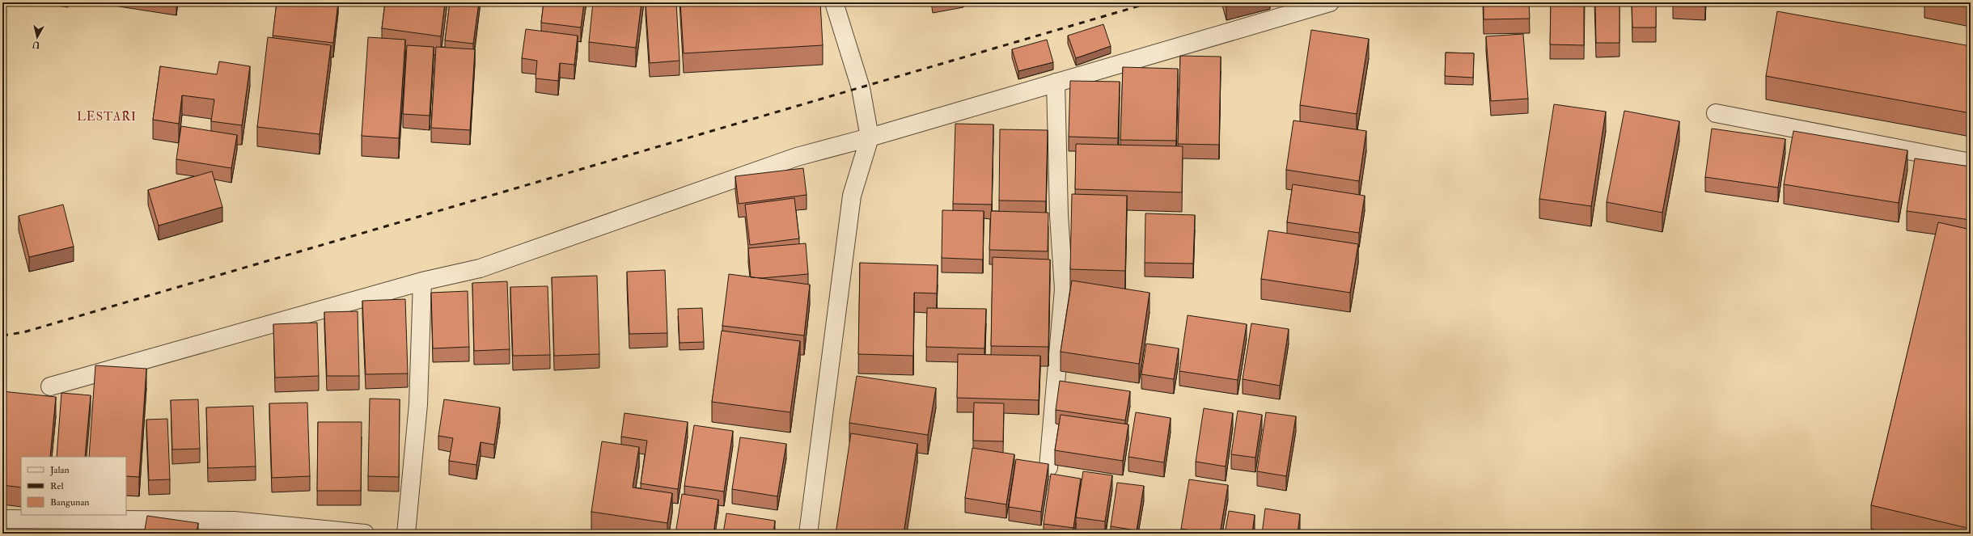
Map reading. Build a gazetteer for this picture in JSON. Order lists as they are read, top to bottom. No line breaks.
{"districts":["LESTARI"],"legend":["Jalan","Rel","Bangunan"],"north":"bottom"}
